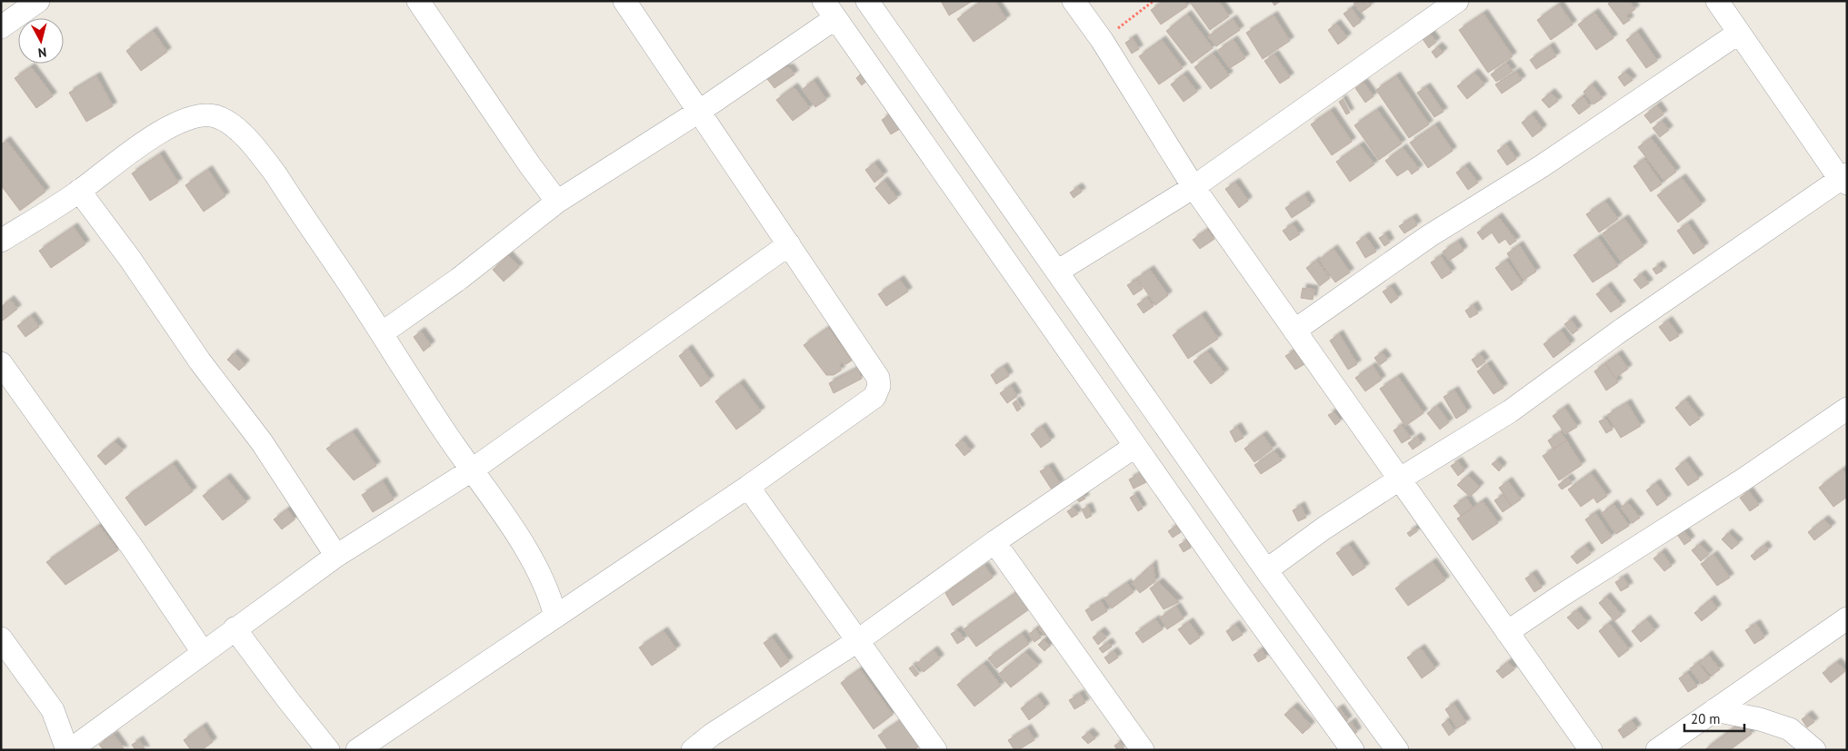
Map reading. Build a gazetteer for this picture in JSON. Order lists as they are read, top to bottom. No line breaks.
{"scale_bar":"20 m","north":"bottom"}
